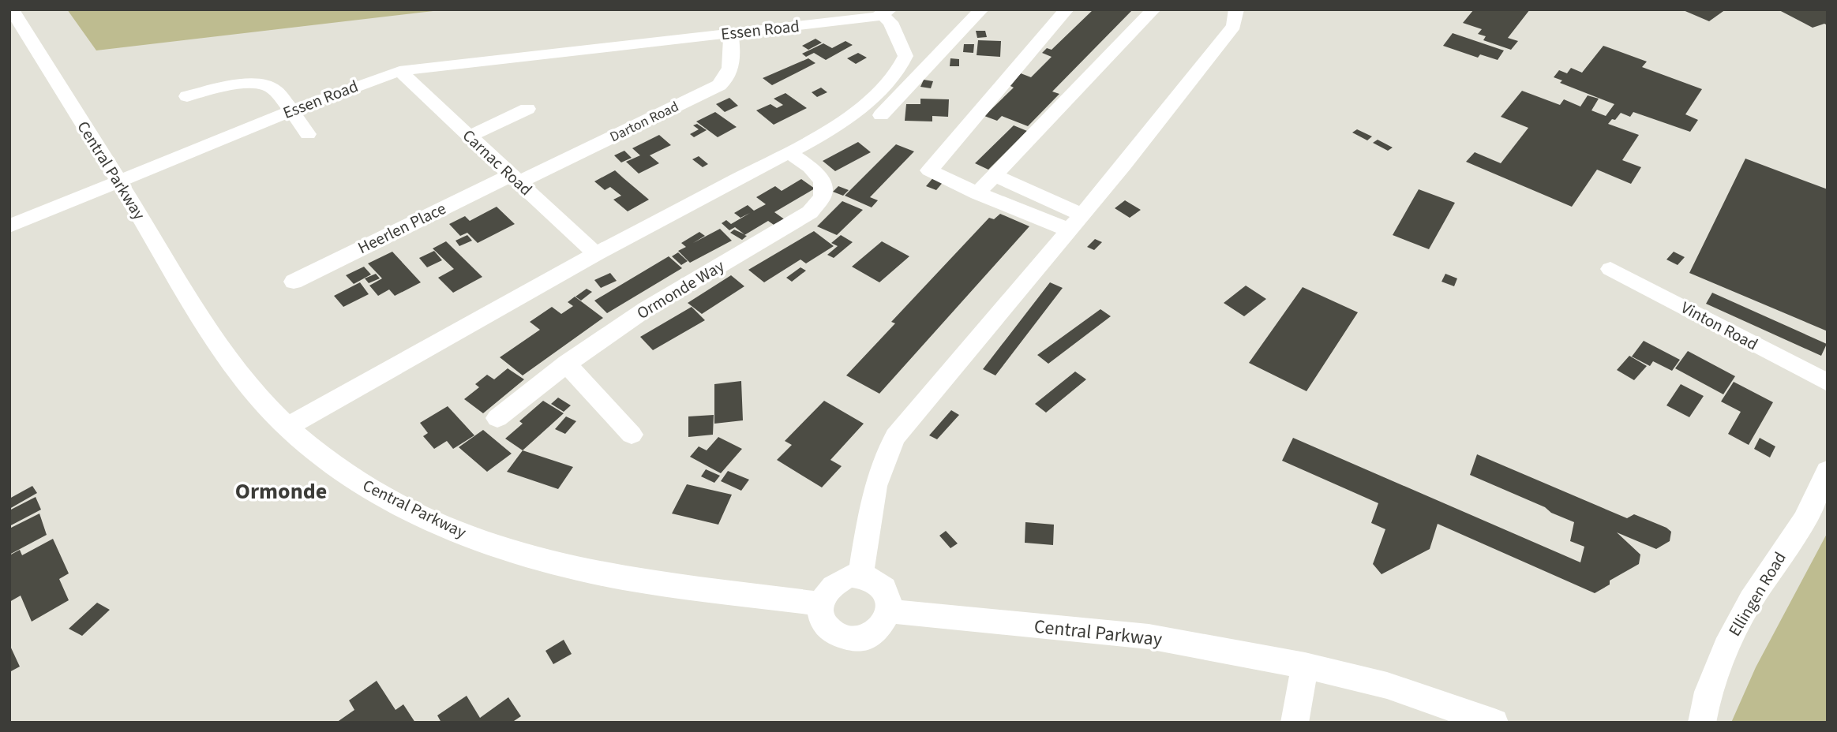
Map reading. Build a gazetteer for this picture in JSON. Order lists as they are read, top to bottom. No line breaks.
{"streets":{"street":["Essen Road","Darton Road","Carnac Road","Central Parkway","Heerlen Place","Ormonde Way","Vinton Road","Ellingen Road"]},"crossings":[["Essen Road","Darton Road"],["Essen Road","Carnac Road"],["Essen Road","Central Parkway"],["Essen Road","Ormonde Way"],["Darton Road","Carnac Road"],["Darton Road","Heerlen Place"],["Carnac Road","Heerlen Place"]],"districts":["Ormonde"]}
